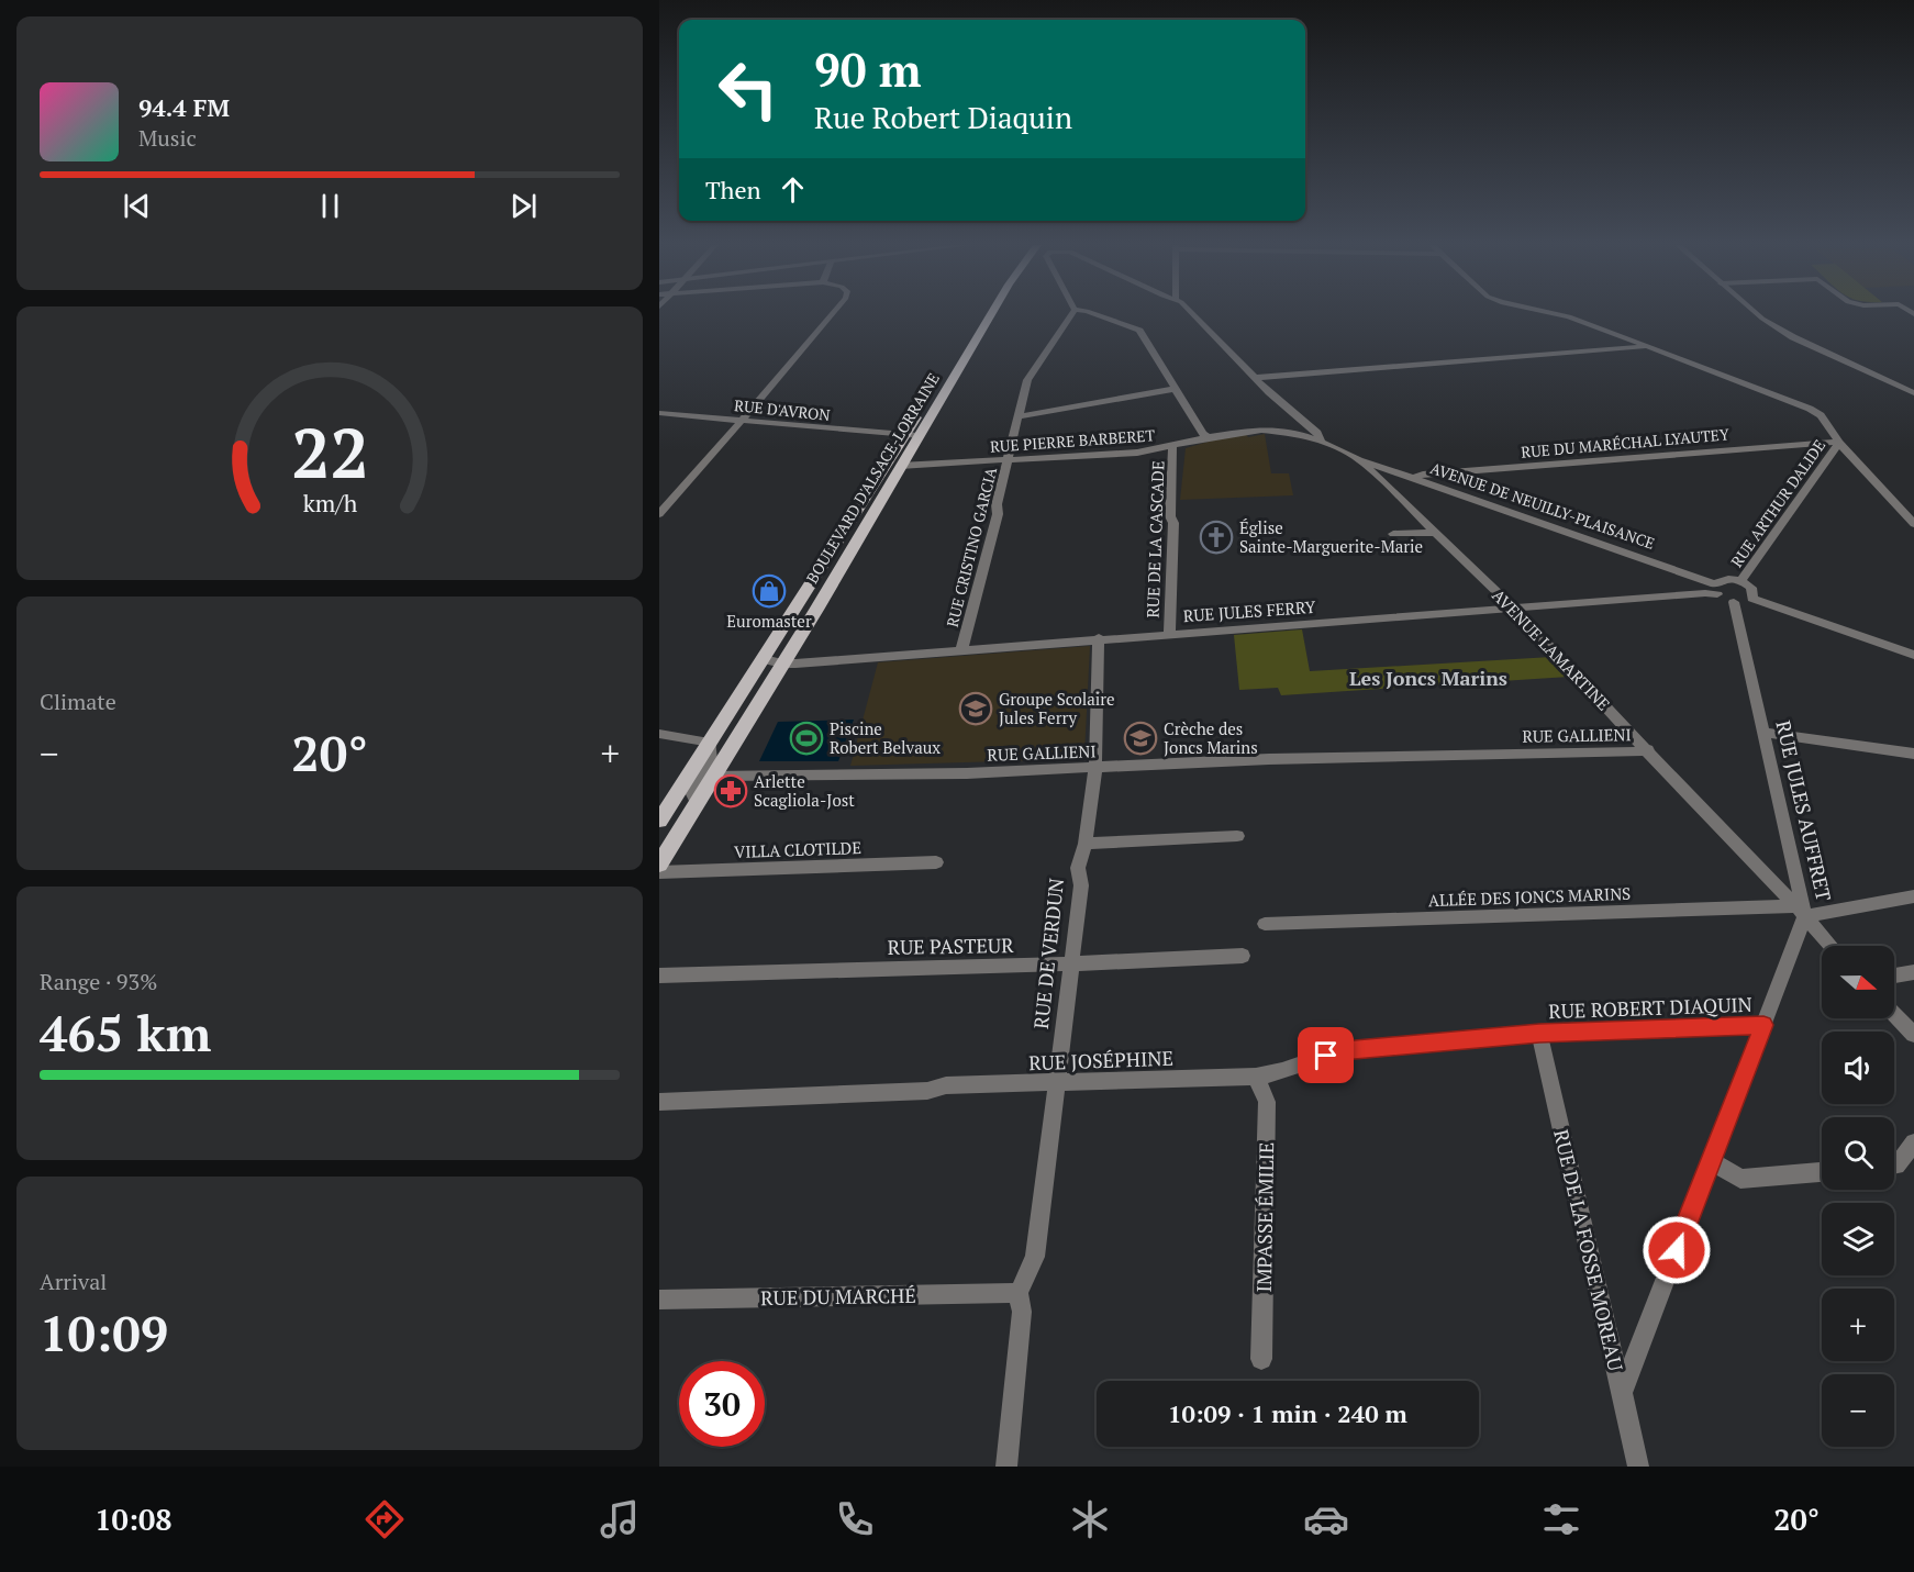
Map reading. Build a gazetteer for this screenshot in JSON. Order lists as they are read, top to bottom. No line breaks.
{"streets":{"main road":["BOULEVARD D'ALSACE-LORRAINE"],"street":["RUE D'AVRON","RUE PIERRE BARBERET","RUE DU MARÉCHAL LYAUTEY","RUE ARTHUR DALIDE","AVENUE DE NEUILLY-PLAISANCE","RUE DE LA CASCADE","RUE CRISTINO GARCIA","RUE JULES FERRY","AVENUE LAMARTINE","RUE GALLIENI","RUE JULES AUFFRET","VILLA CLOTILDE","ALLÉE DES JONCS MARINS","RUE PASTEUR","RUE DE VERDUN","RUE ROBERT DIAQUIN","RUE JOSÉPHINE","IMPASSE ÉMILIE","RUE DE LA FOSSE MOREAU","RUE DU MARCHÉ"]},"crossings":[["RUE D'AVRON","BOULEVARD D'ALSACE-LORRAINE"],["RUE PIERRE BARBERET","BOULEVARD D'ALSACE-LORRAINE"],["RUE PIERRE BARBERET","RUE DE LA CASCADE"],["RUE PIERRE BARBERET","RUE CRISTINO GARCIA"],["RUE PIERRE BARBERET","AVENUE LAMARTINE"],["RUE DU MARÉCHAL LYAUTEY","RUE ARTHUR DALIDE"],["RUE DU MARÉCHAL LYAUTEY","AVENUE DE NEUILLY-PLAISANCE"],["BOULEVARD D'ALSACE-LORRAINE","RUE JULES FERRY"],["BOULEVARD D'ALSACE-LORRAINE","RUE GALLIENI"],["RUE ARTHUR DALIDE","RUE JULES FERRY"],["AVENUE DE NEUILLY-PLAISANCE","RUE JULES FERRY"],["AVENUE DE NEUILLY-PLAISANCE","AVENUE LAMARTINE"],["AVENUE DE NEUILLY-PLAISANCE","RUE JULES AUFFRET"],["RUE DE LA CASCADE","RUE JULES FERRY"],["RUE CRISTINO GARCIA","RUE JULES FERRY"],["RUE JULES FERRY","AVENUE LAMARTINE"],["RUE JULES FERRY","RUE DE VERDUN"],["AVENUE LAMARTINE","RUE GALLIENI"],["AVENUE LAMARTINE","RUE JULES AUFFRET"],["AVENUE LAMARTINE","ALLÉE DES JONCS MARINS"],["RUE GALLIENI","RUE DE VERDUN"],["RUE JULES AUFFRET","ALLÉE DES JONCS MARINS"],["RUE JULES AUFFRET","RUE ROBERT DIAQUIN"],["RUE JULES AUFFRET","RUE DE LA FOSSE MOREAU"],["RUE PASTEUR","RUE DE VERDUN"],["RUE DE VERDUN","RUE JOSÉPHINE"],["RUE DE VERDUN","RUE DU MARCHÉ"],["RUE ROBERT DIAQUIN","RUE JOSÉPHINE"],["RUE ROBERT DIAQUIN","RUE DE LA FOSSE MOREAU"],["RUE JOSÉPHINE","IMPASSE ÉMILIE"],["RUE JOSÉPHINE","RUE DE LA FOSSE MOREAU"]],"districts":["Les Joncs Marins"],"places":{"church":["Église Sainte-Marguerite-Marie"],"shop":["Euromaster"],"school or university":["Groupe Scolaire Jules Ferry","Crèche des Joncs Marins"],"sports":["Piscine Robert Belvaux"],"pharmacy":["Arlette Scagliola-Jost"]},"north":"right","page":{"turn":["90 m","Rue Robert Diaquin"],"song":["94.4 FM","Music"],"then":"Then","tile":["Climate",["Range · 93%","465 km"],["Arrival","10:09"]],"heat":["−","20°","+"],"map_buttons":["+","−"],"limit":"30","trip":"10:09 · 1 min · 240 m","tabs":["10:08","20°"],"gauge":["22","km/h"]}}
